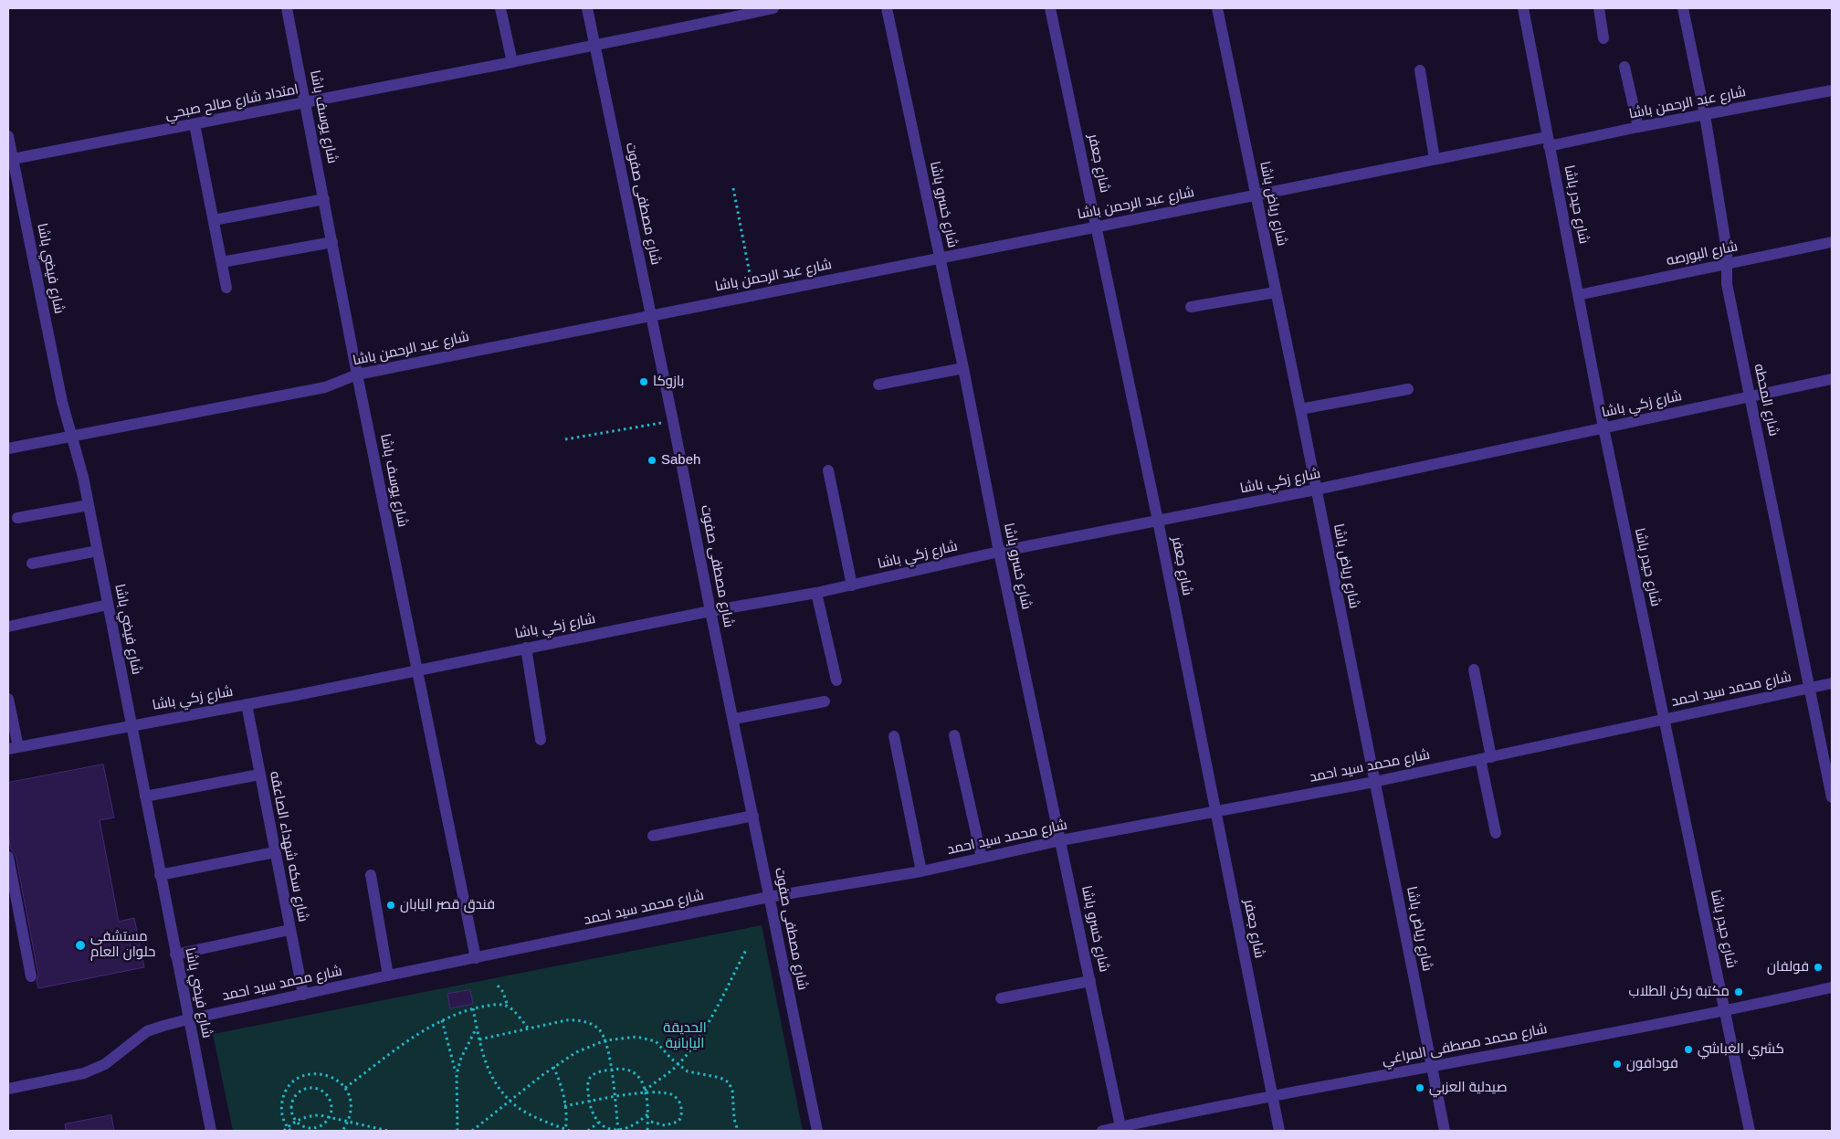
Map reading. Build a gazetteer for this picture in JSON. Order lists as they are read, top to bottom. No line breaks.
{"streets":{"street":["امتداد شارع صالح صبحي","شارع عبد الرحمن باشا","شارع يوسف باشا","شارع جعفر","شارع مصطفى صفوت","شارع رياض باشا","شارع خسرو باشا","شارع حيدر باشا","شارع البورصه","شارع فيضي باشا","شارع المحطه","شارع زكي باشا","شارع محمد سيد احمد","شارع سكه شهداء الصاعقه","شارع محمد مصطفى المراغي"]},"crossings":[["امتداد شارع صالح صبحي","شارع يوسف باشا"],["امتداد شارع صالح صبحي","شارع مصطفى صفوت"],["امتداد شارع صالح صبحي","شارع فيضي باشا"],["شارع عبد الرحمن باشا","شارع يوسف باشا"],["شارع عبد الرحمن باشا","شارع جعفر"],["شارع عبد الرحمن باشا","شارع مصطفى صفوت"],["شارع عبد الرحمن باشا","شارع رياض باشا"],["شارع عبد الرحمن باشا","شارع خسرو باشا"],["شارع عبد الرحمن باشا","شارع حيدر باشا"],["شارع عبد الرحمن باشا","شارع فيضي باشا"],["شارع عبد الرحمن باشا","شارع المحطه"],["شارع يوسف باشا","شارع زكي باشا"],["شارع يوسف باشا","شارع محمد سيد احمد"],["شارع جعفر","شارع زكي باشا"],["شارع جعفر","شارع محمد سيد احمد"],["شارع جعفر","شارع محمد مصطفى المراغي"],["شارع مصطفى صفوت","شارع زكي باشا"],["شارع مصطفى صفوت","شارع محمد سيد احمد"],["شارع رياض باشا","شارع زكي باشا"],["شارع رياض باشا","شارع محمد سيد احمد"],["شارع رياض باشا","شارع محمد مصطفى المراغي"],["شارع خسرو باشا","شارع زكي باشا"],["شارع خسرو باشا","شارع محمد سيد احمد"],["شارع خسرو باشا","شارع محمد مصطفى المراغي"],["شارع حيدر باشا","شارع البورصه"],["شارع حيدر باشا","شارع زكي باشا"],["شارع حيدر باشا","شارع محمد سيد احمد"],["شارع حيدر باشا","شارع محمد مصطفى المراغي"],["شارع البورصه","شارع المحطه"],["شارع فيضي باشا","شارع زكي باشا"],["شارع فيضي باشا","شارع محمد سيد احمد"],["شارع المحطه","شارع زكي باشا"],["شارع المحطه","شارع محمد سيد احمد"],["شارع زكي باشا","شارع سكه شهداء الصاعقه"],["شارع محمد سيد احمد","شارع سكه شهداء الصاعقه"]],"parks":["الحديقة اليابانية"],"places":["بازوكا","Sabeh","فندق قصر اليابان","مستشفى حلوان العام","فولفان","مكتبة ركن الطلاب","كشري الغباشي","فودافون","صيدلية العزبي"]}
